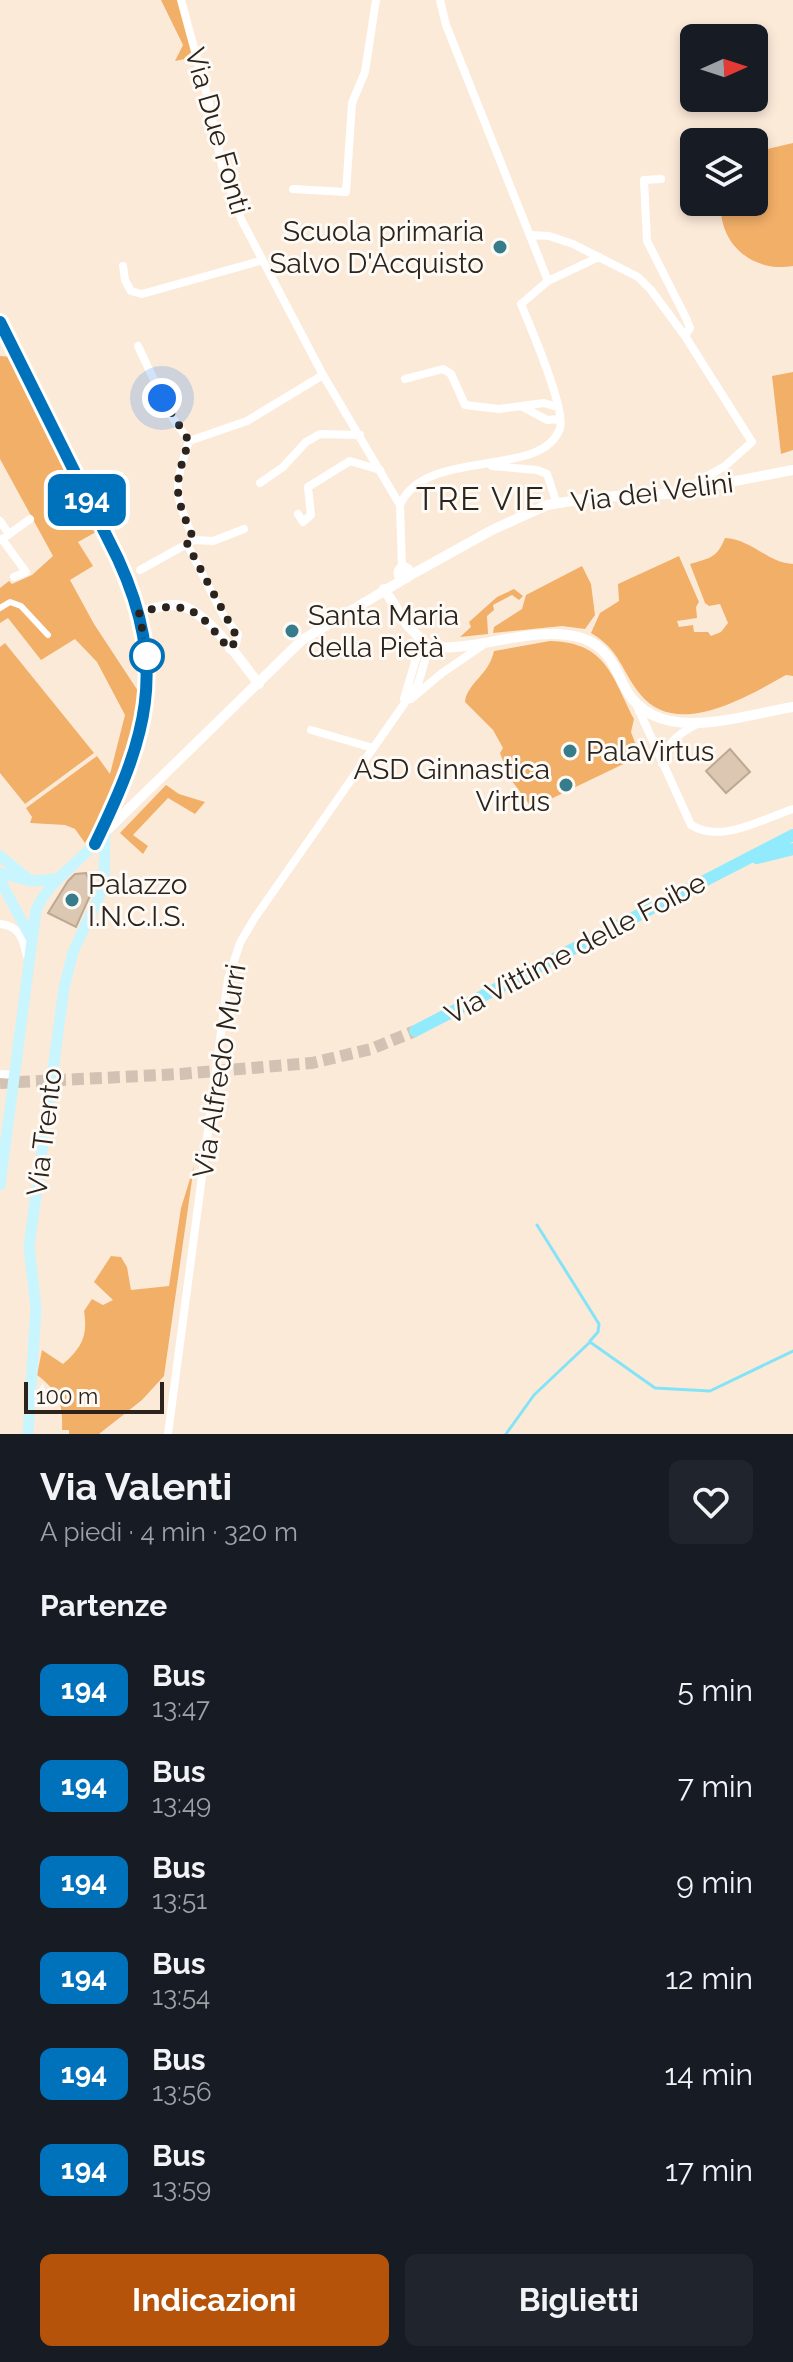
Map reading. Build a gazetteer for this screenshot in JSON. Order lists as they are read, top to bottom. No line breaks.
{"streets":{"main road":["Via dei Velini","Via Vittime delle Foibe","Via Trento"],"street":["Via Due Fonti","Via Alfredo Murri"]},"crossings":[["Via Due Fonti","Via dei Velini"],["Via dei Velini","Via Trento"]],"districts":["TRE VIE"],"places":["Scuola primaria Salvo D'Acquisto","Santa Maria della Pietà","PalaVirtus","ASD Ginnastica Virtus","Palazzo I.N.C.I.S."],"lines":["bus line 194"],"scale_bar":"100 m","north":"right","page":{"on_map":"194","scale":"100 m","heading":[["Via Valenti","A piedi · 4 min · 320 m"],"Partenze"],"list":[{"mark":"194","name":"Bus","note":"13:47","value":"5 min"},{"mark":"194","name":"Bus","note":"13:49","value":"7 min"},{"mark":"194","name":"Bus","note":"13:51","value":"9 min"},{"mark":"194","name":"Bus","note":"13:54","value":"12 min"},{"mark":"194","name":"Bus","note":"13:56","value":"14 min"},{"mark":"194","name":"Bus","note":"13:59","value":"17 min"}],"buttons":["Indicazioni","Biglietti"]}}
